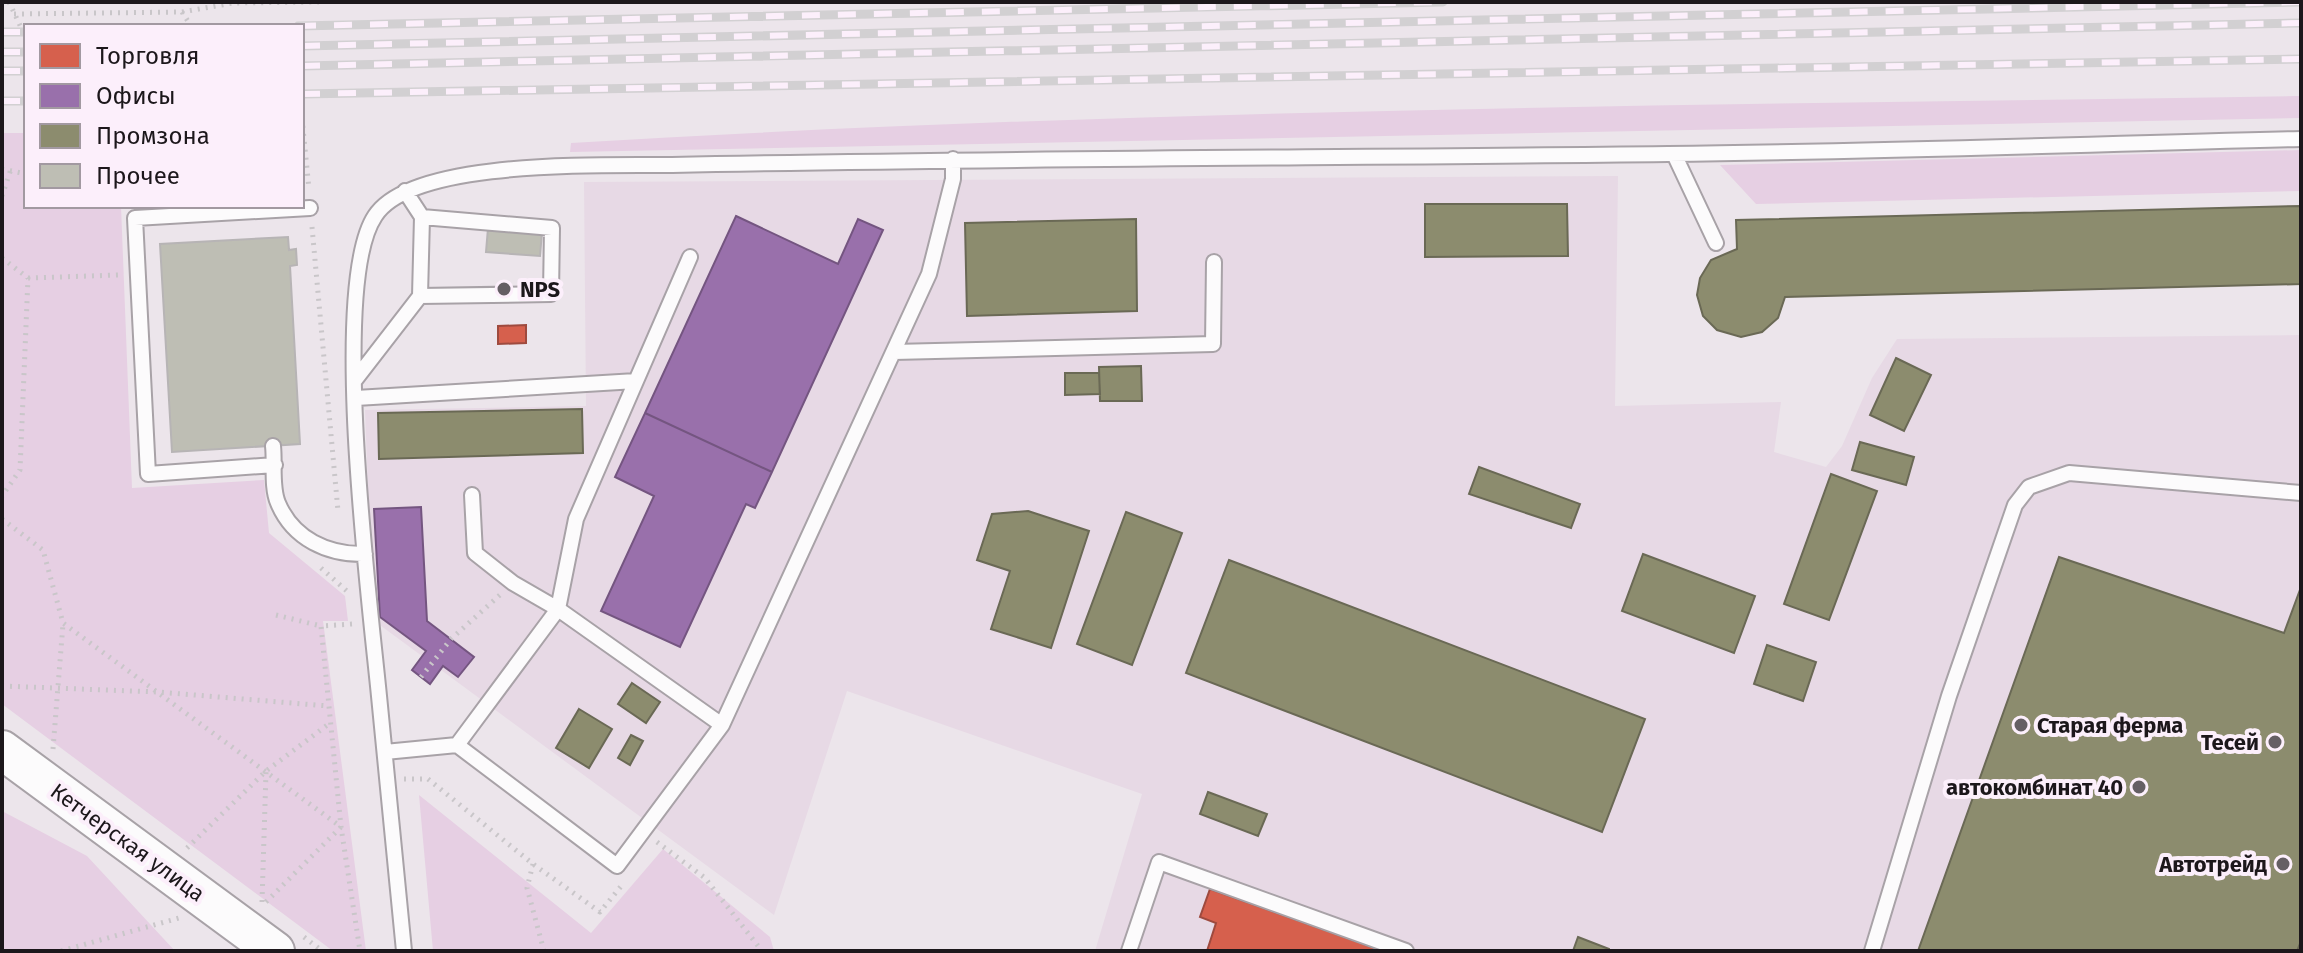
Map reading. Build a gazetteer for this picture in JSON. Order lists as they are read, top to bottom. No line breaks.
{"streets":{"main road":["Кетчерская улица"]},"places":["NPS","Старая ферма","Тесей","автокомбинат 40","Автотрейд"],"legend":["Торговля","Офисы","Промзона","Прочее"]}
